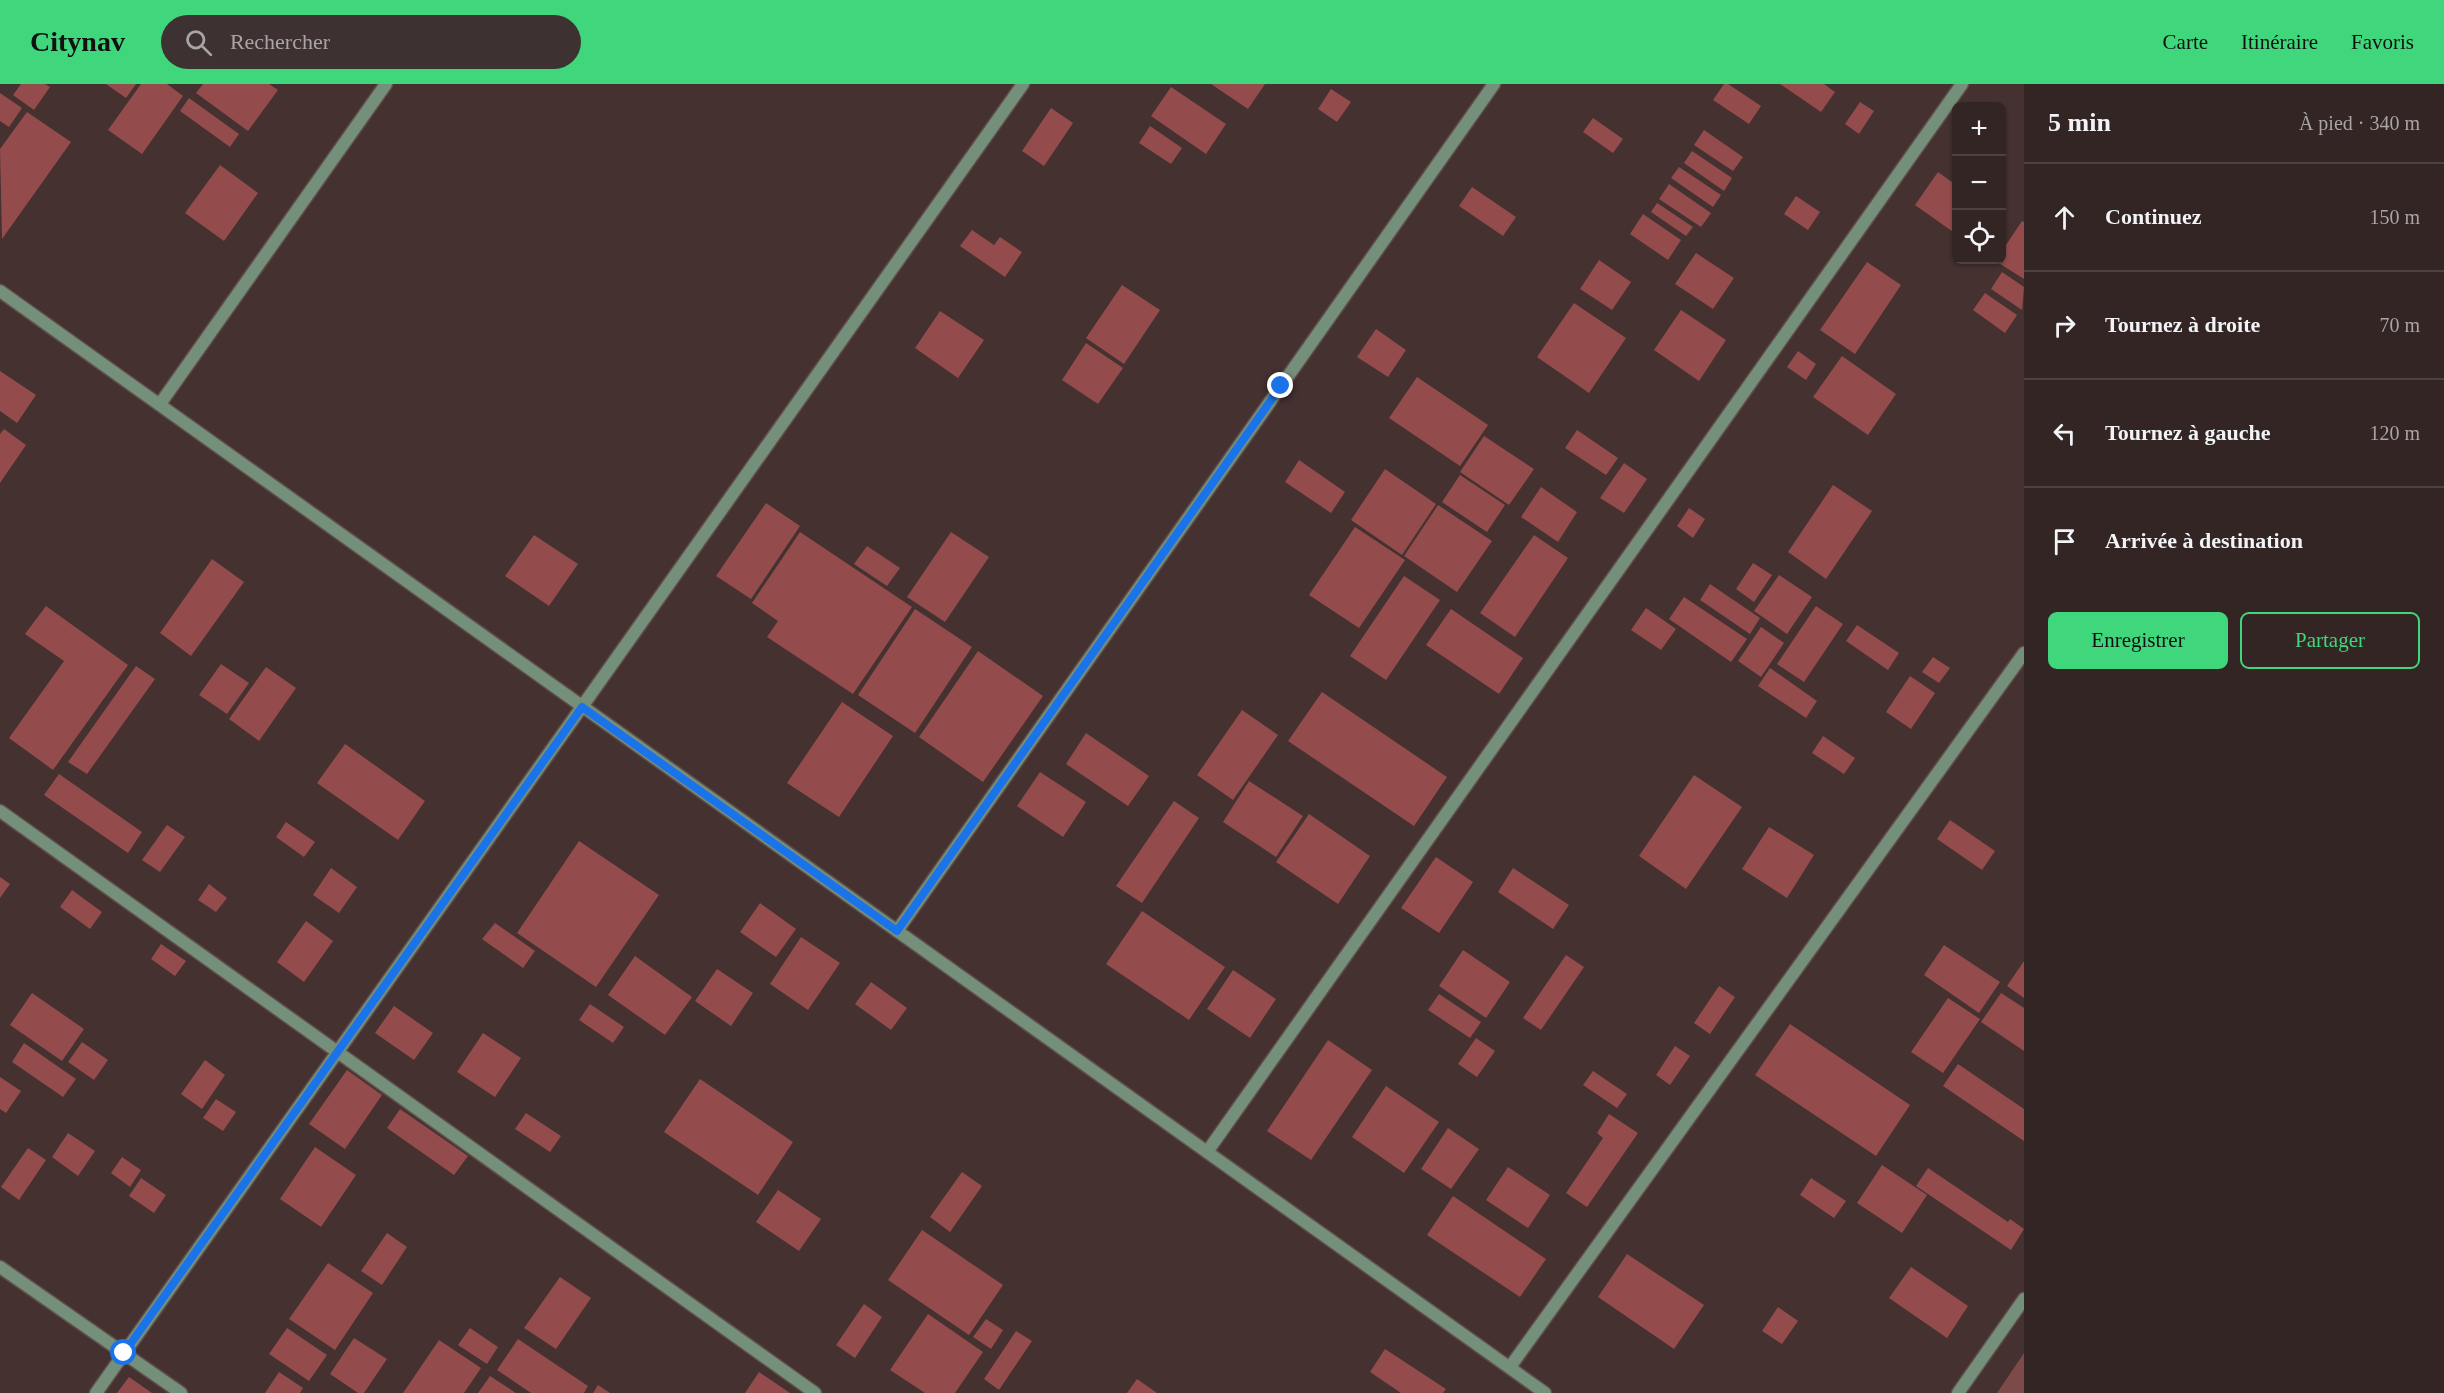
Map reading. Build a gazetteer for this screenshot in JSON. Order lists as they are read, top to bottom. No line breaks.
{"page":{"header":"Citynav","search":"Rechercher","nav":["Carte","Itinéraire","Favoris"],"heading":["5 min","À pied · 340 m"],"map_buttons":["+","−"],"list":[["Continuez","150 m"],["Tournez à droite","70 m"],["Tournez à gauche","120 m"],"Arrivée à destination"],"buttons":["Enregistrer","Partager"]}}
